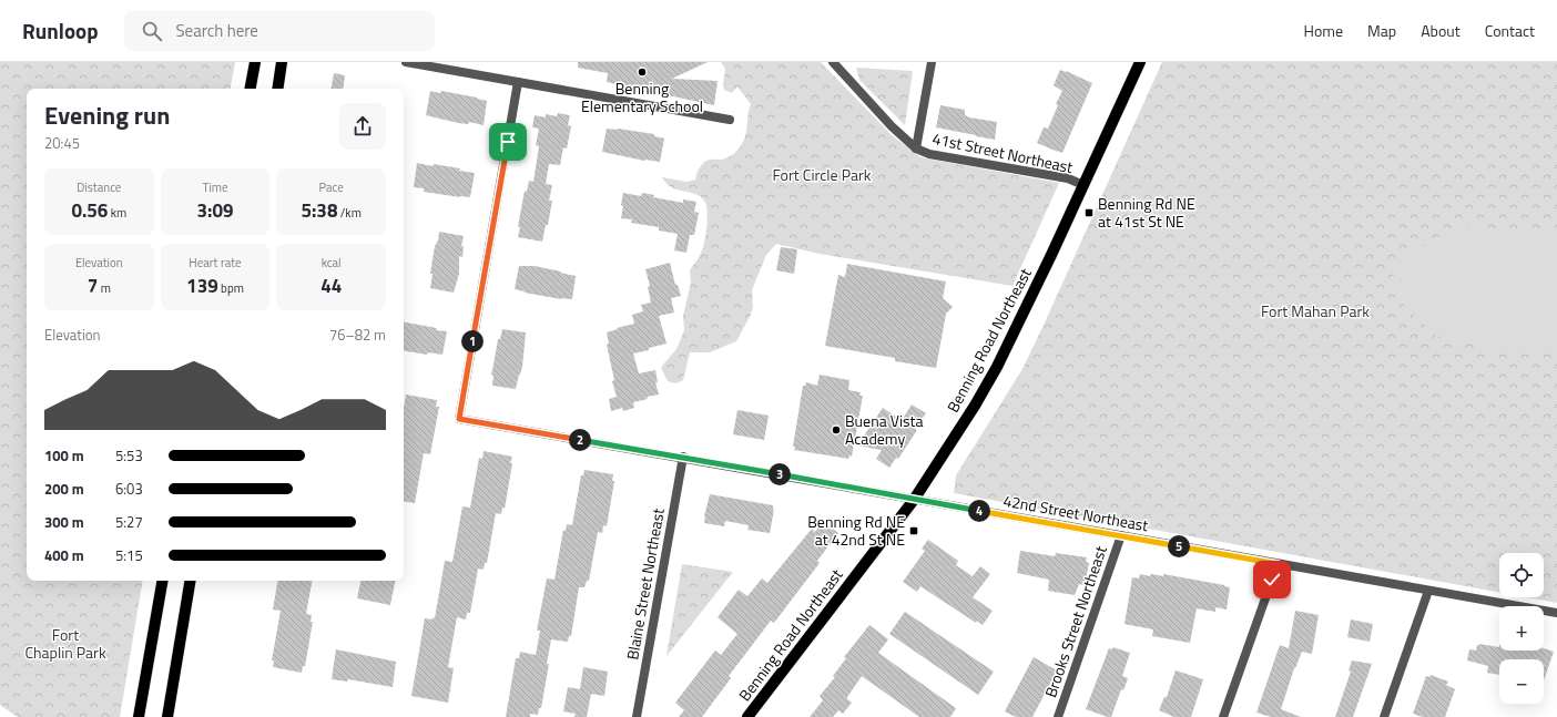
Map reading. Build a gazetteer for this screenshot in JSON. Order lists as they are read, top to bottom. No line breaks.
{"streets":{"main road":["Benning Road Northeast"],"street":["41st Street Northeast","42nd Street Northeast","Blaine Street Northeast","Brooks Street Northeast"]},"crossings":[["41st Street Northeast","Benning Road Northeast"],["Benning Road Northeast","42nd Street Northeast"],["42nd Street Northeast","Blaine Street Northeast"],["42nd Street Northeast","Brooks Street Northeast"]],"parks":["Fort Circle Park","Fort Mahan Park","Fort Chaplin Park"],"places":{"other":["Benning Elementary School","Buena Vista Academy"],"transit":["Benning Rd NE at 41st St NE","Benning Rd NE at 42nd St NE"]},"page":{"header":"Runloop","search":"Search here","nav":["Home","Map","About","Contact"],"heading":["Evening run","20:45"],"stats":[["Distance","0.56 km"],["Time","3:09"],["Pace","5:38 /km"],["Elevation","7 m"],["Heart rate","139 bpm"],["kcal","44"]],"chart":["Elevation","76–82 m"],"pins":["1","2","3","4","5"],"list":[{"name":"100 m","note":"5:53"},{"name":"200 m","note":"6:03"},{"name":"300 m","note":"5:27"},{"name":"400 m","note":"5:15"}],"map_buttons":["+","−"]}}
